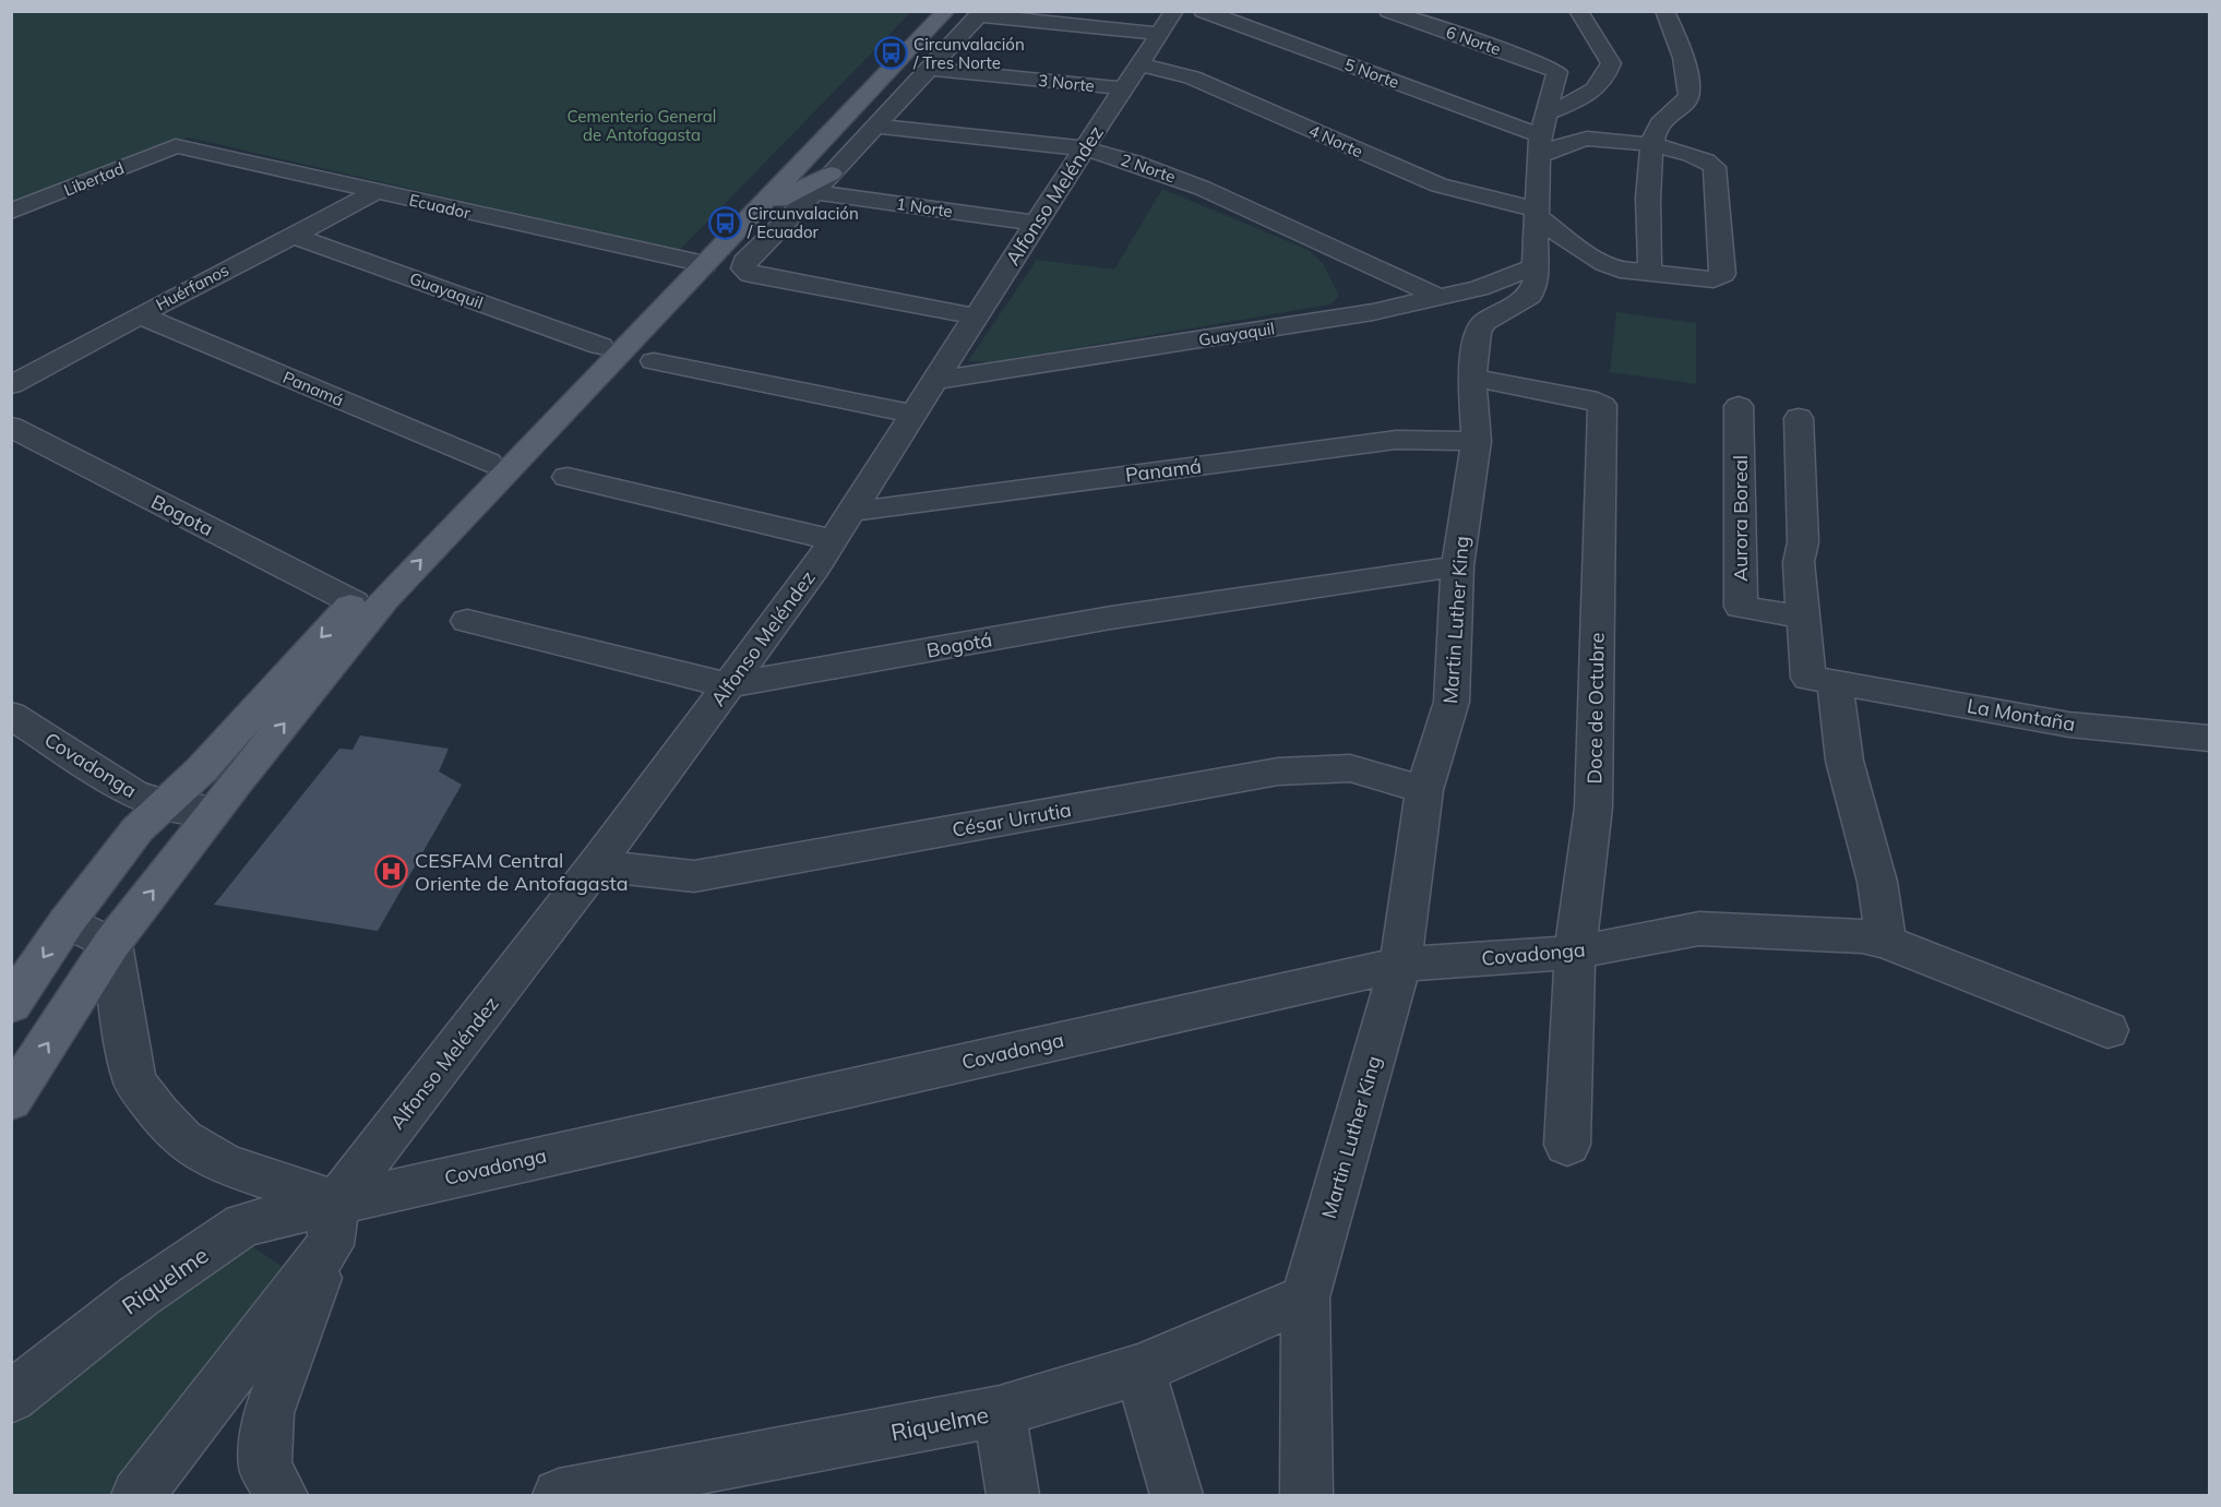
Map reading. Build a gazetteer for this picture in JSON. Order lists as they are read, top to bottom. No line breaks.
{"streets":{"street":["6 Norte","5 Norte","3 Norte","4 Norte","2 Norte","Libertad","Alfonso Meléndez","Ecuador","1 Norte","Huérfanos","Guayaquil","Panamá","Bogota","Aurora Boreal","Martin Luther King","Bogotá","Doce de Octubre","La Montaña","Covadonga","César Urrutia","Riquelme"]},"crossings":[["6 Norte","Martin Luther King"],["5 Norte","Martin Luther King"],["3 Norte","4 Norte"],["3 Norte","Alfonso Meléndez"],["4 Norte","Alfonso Meléndez"],["4 Norte","Martin Luther King"],["2 Norte","Alfonso Meléndez"],["2 Norte","Guayaquil"],["Libertad","Ecuador"],["Alfonso Meléndez","1 Norte"],["Alfonso Meléndez","Guayaquil"],["Alfonso Meléndez","Panamá"],["Alfonso Meléndez","Bogotá"],["Alfonso Meléndez","Covadonga"],["Alfonso Meléndez","César Urrutia"],["Alfonso Meléndez","Riquelme"],["Ecuador","Huérfanos"],["Huérfanos","Guayaquil"],["Huérfanos","Panamá"],["Guayaquil","Martin Luther King"],["Panamá","Martin Luther King"],["Aurora Boreal","La Montaña"],["Martin Luther King","Bogotá"],["Martin Luther King","Doce de Octubre"],["Martin Luther King","Covadonga"],["Martin Luther King","César Urrutia"],["Martin Luther King","Riquelme"],["Doce de Octubre","Covadonga"],["Covadonga","Riquelme"]],"parks":["Cementerio General de Antofagasta"],"places":{"bus stop":["Circunvalación / Tres Norte","Circunvalación / Ecuador"],"hospital":["CESFAM Central Oriente de Antofagasta"]}}
